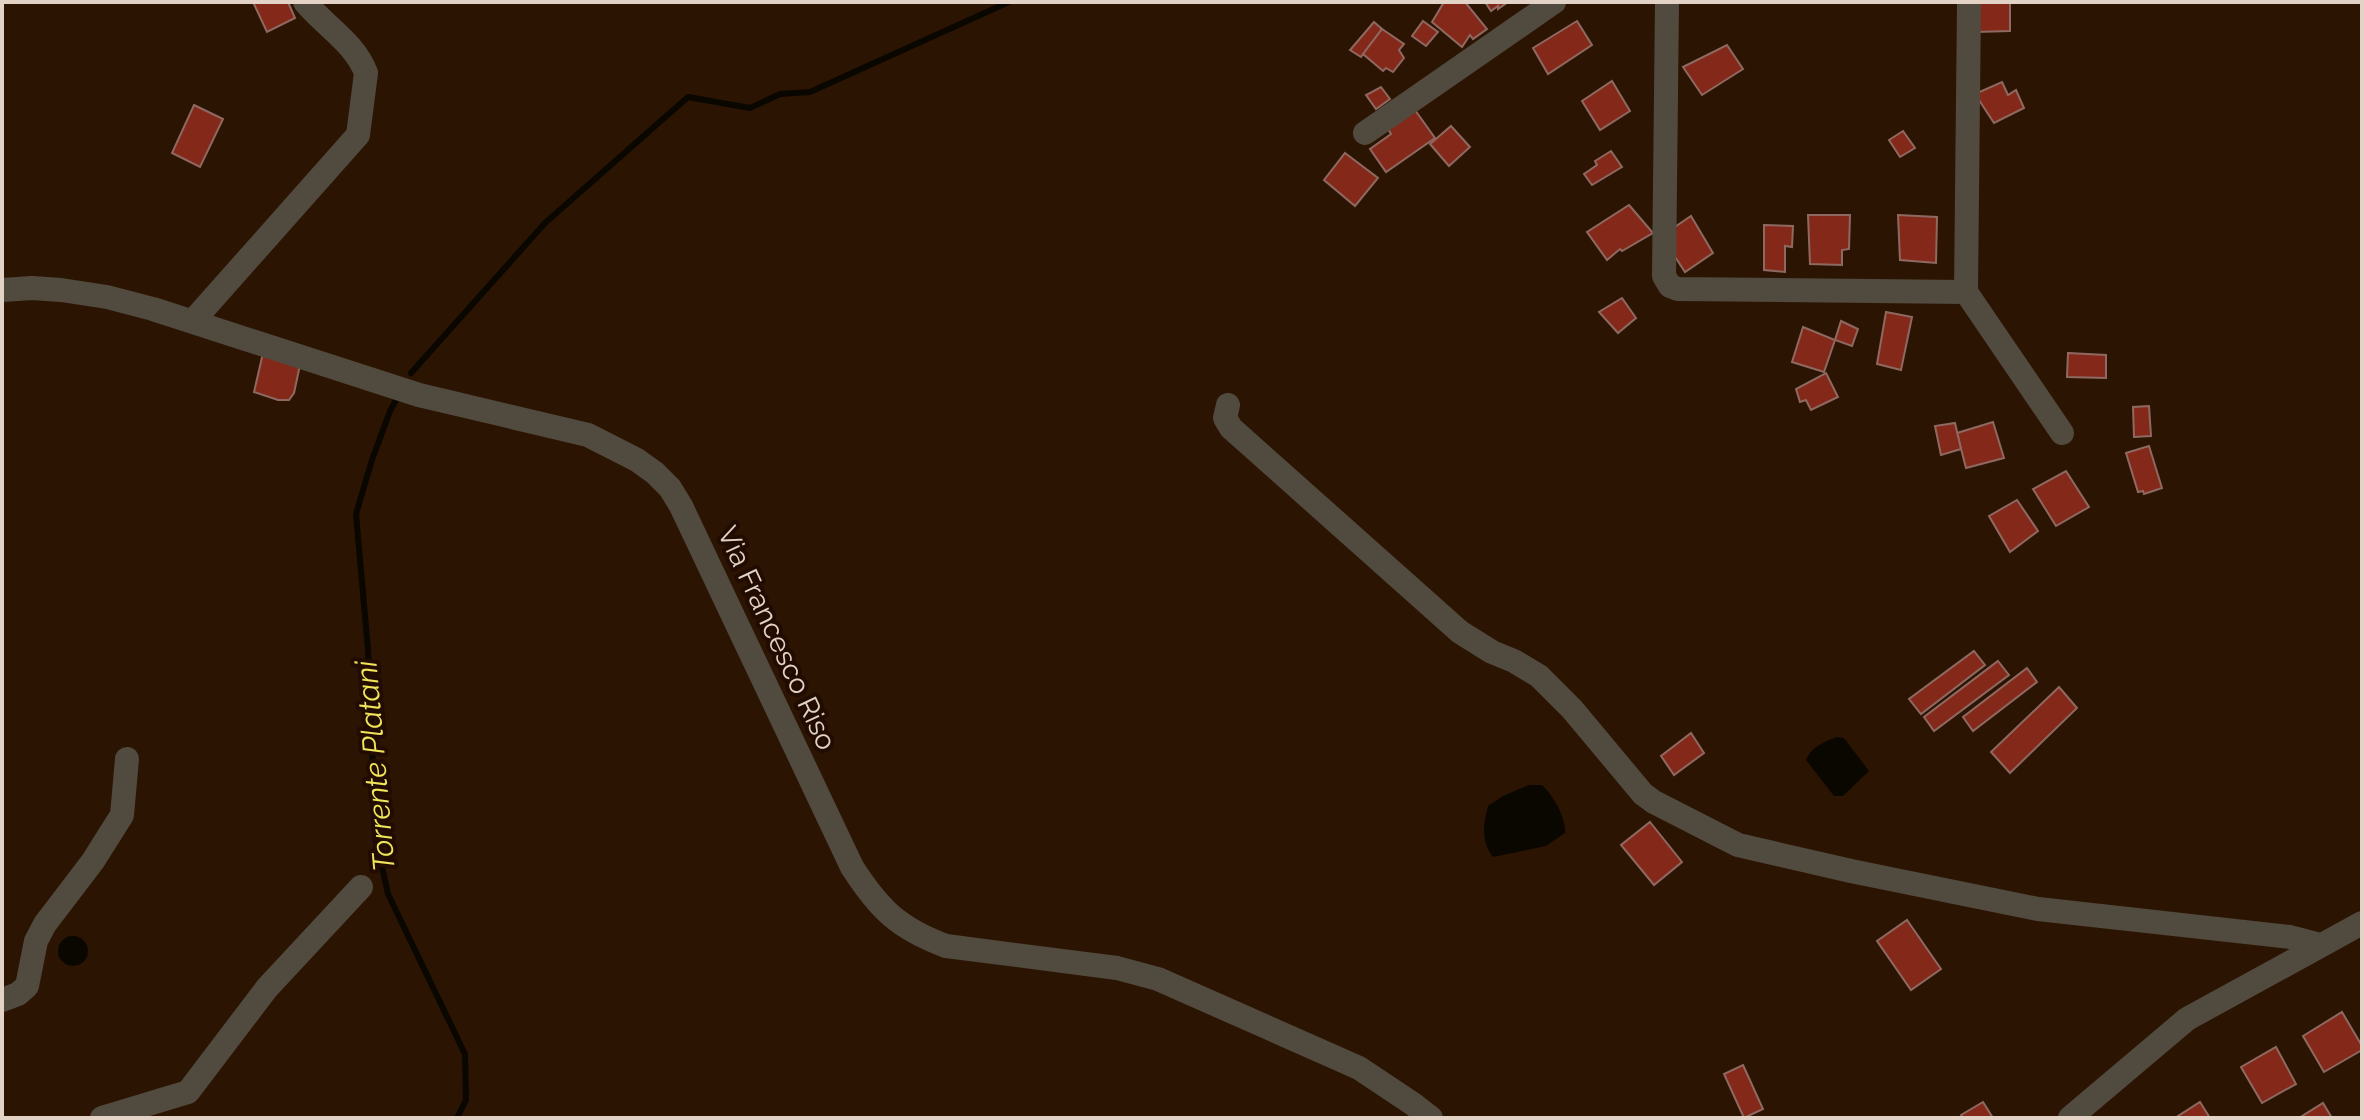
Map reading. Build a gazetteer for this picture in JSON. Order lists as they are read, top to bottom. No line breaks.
{"streets":{"street":["Via Francesco Riso"]},"water":["Torrente Platani"]}
